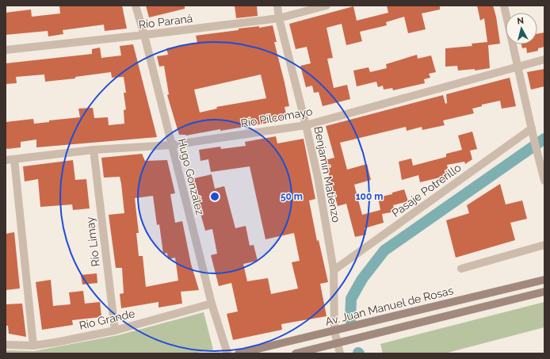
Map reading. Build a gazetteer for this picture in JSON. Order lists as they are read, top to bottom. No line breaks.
{"streets":{"main road":["Av. Juan Manuel de Rosas"],"street":["Río Paraná","Río Pilcomayo","Benjamín Matienzo","Hugo González","Pasaje Potrerillo","Río Limay","Río Grande"]},"crossings":[["Río Paraná","Benjamín Matienzo"],["Río Paraná","Hugo González"],["Río Pilcomayo","Benjamín Matienzo"],["Río Pilcomayo","Hugo González"],["Río Pilcomayo","Río Limay"],["Benjamín Matienzo","Pasaje Potrerillo"],["Benjamín Matienzo","Av. Juan Manuel de Rosas"],["Hugo González","Río Grande"],["Río Limay","Río Grande"]],"north":"top","rings":["50 m","100 m"]}
